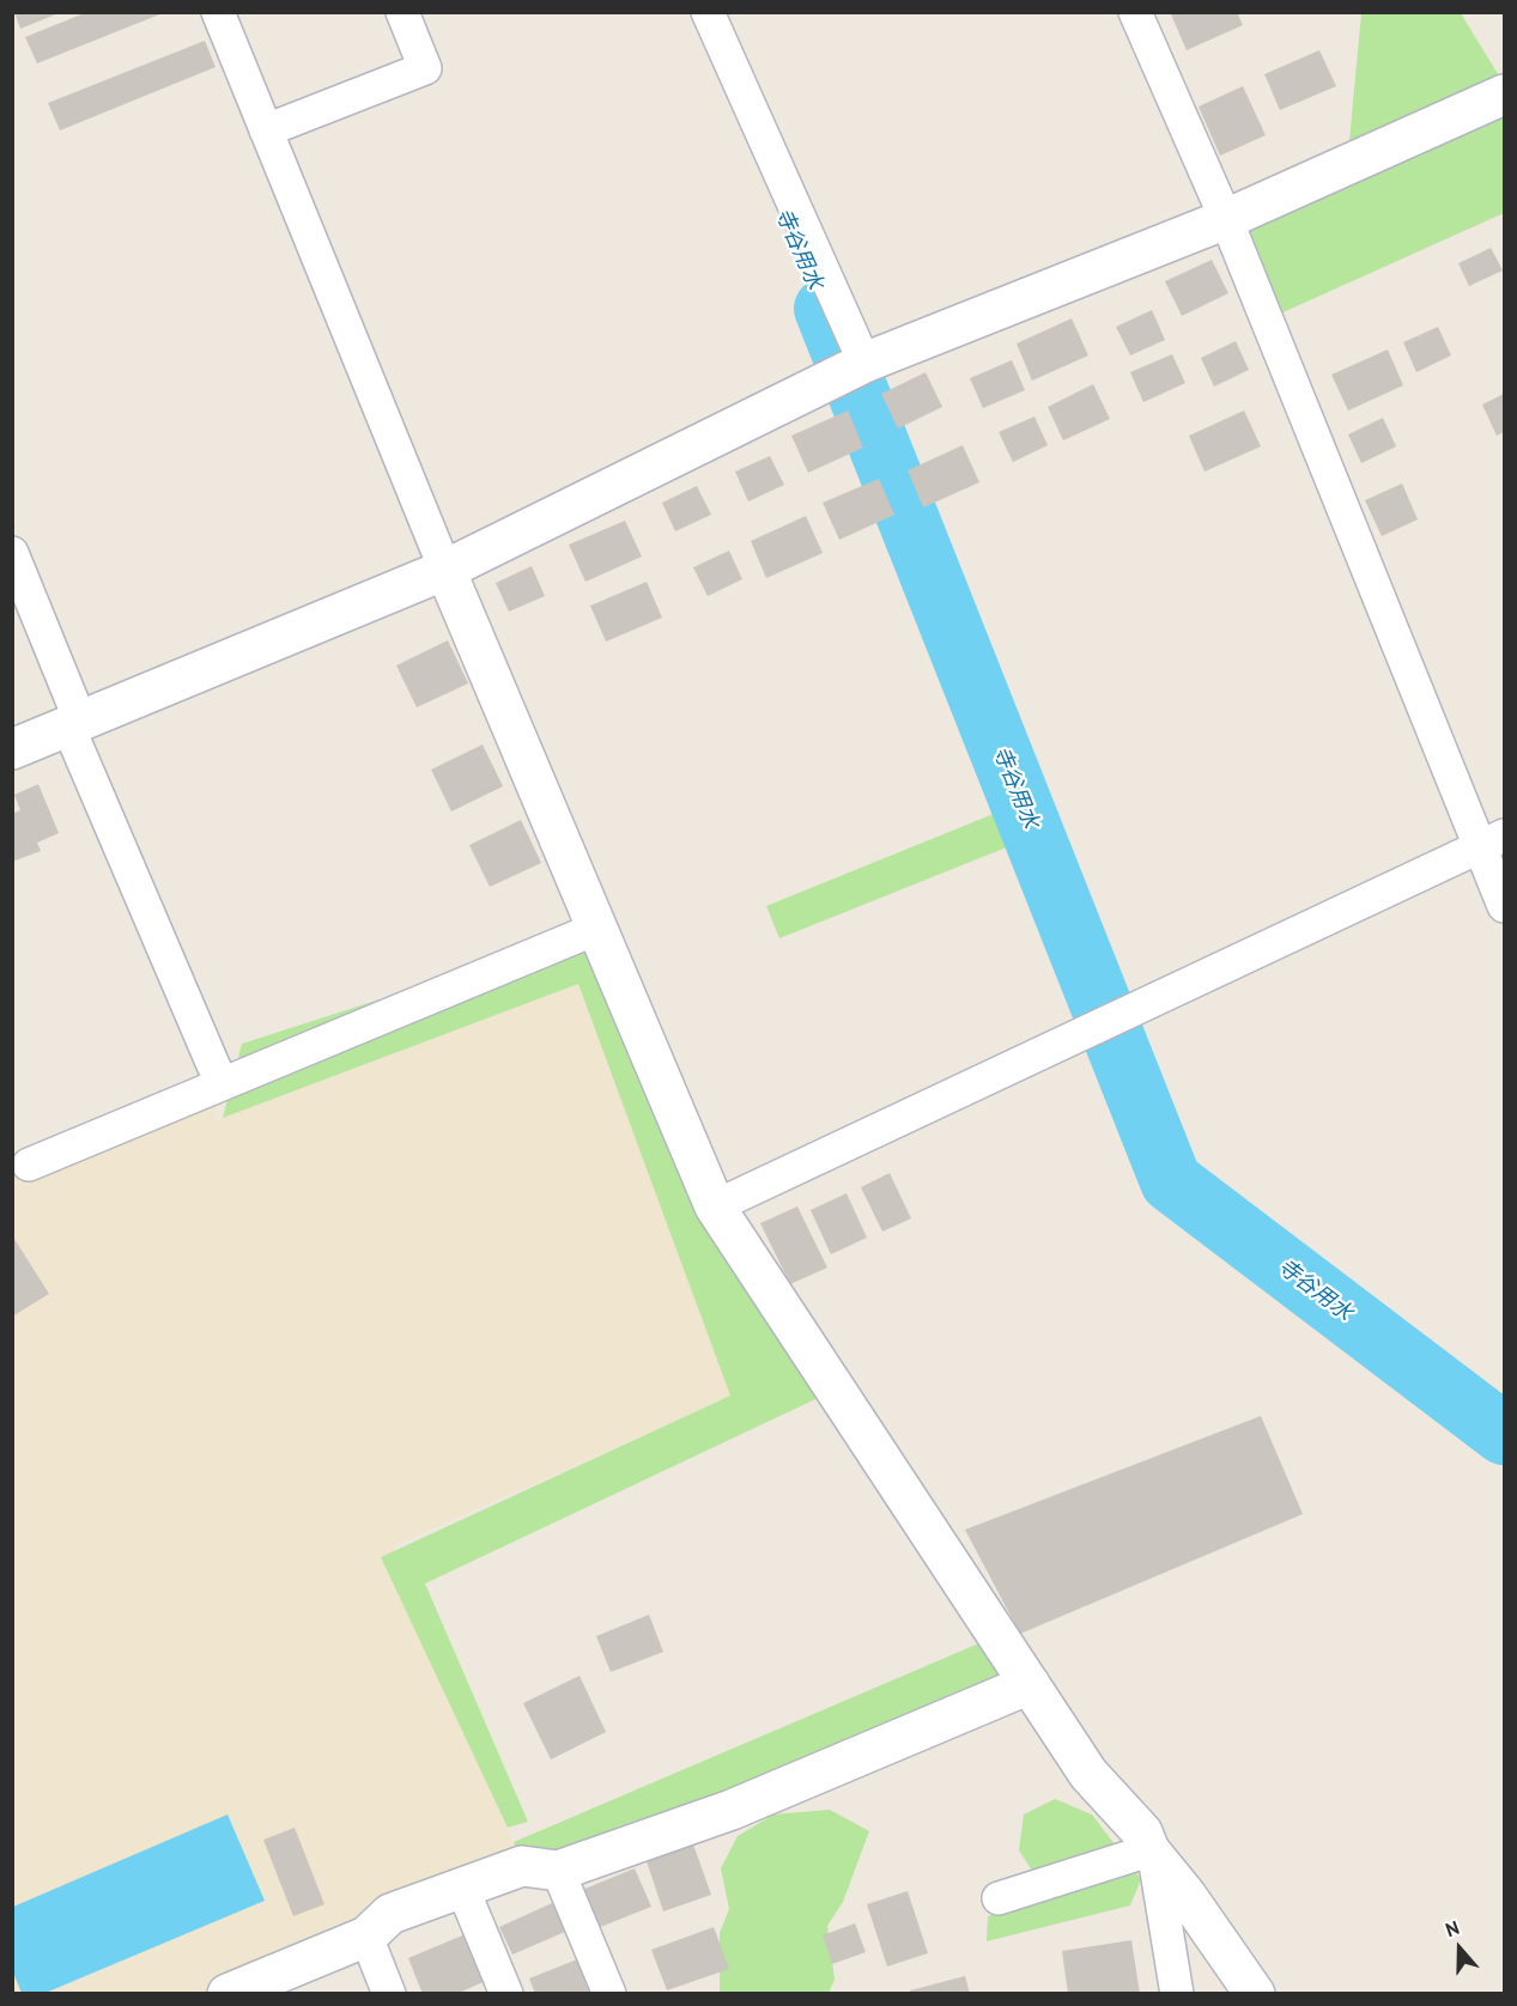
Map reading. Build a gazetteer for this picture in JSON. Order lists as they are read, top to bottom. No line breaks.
{"water":["寺谷用水"],"north":"top"}
